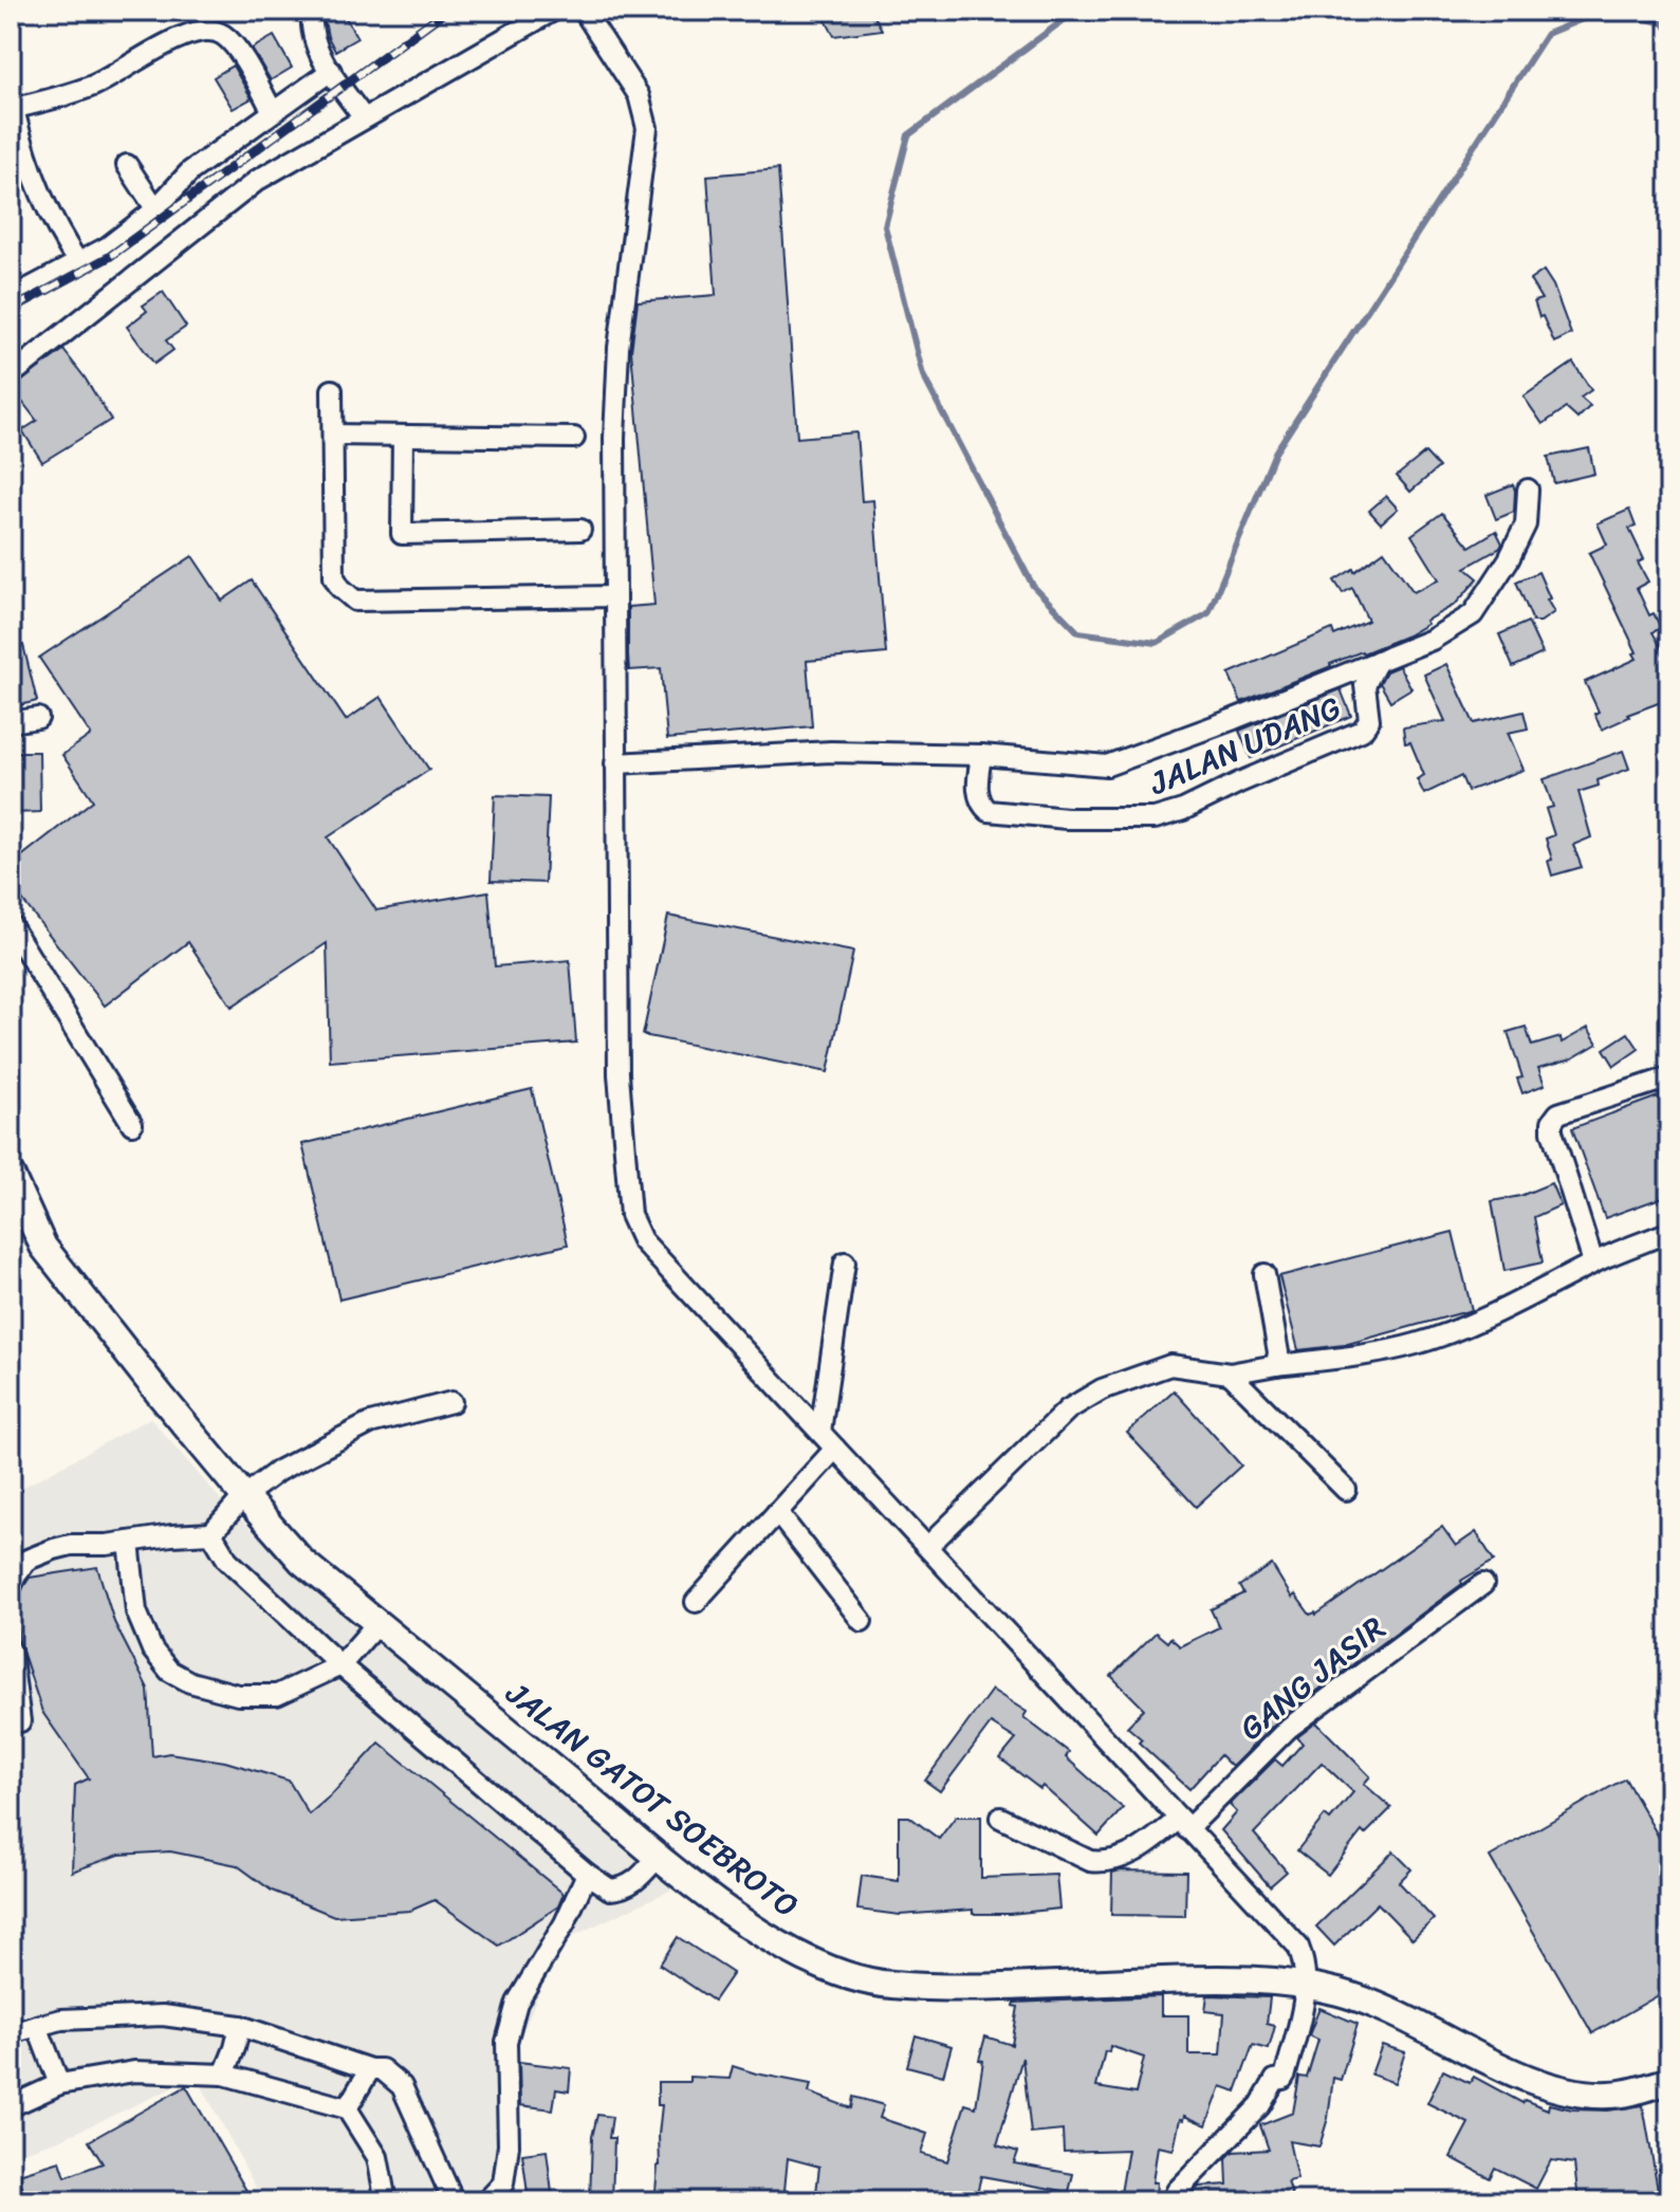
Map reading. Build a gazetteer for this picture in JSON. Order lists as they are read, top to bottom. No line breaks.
{"streets":{"main road":["JALAN GATOT SOEBROTO"],"street":["JALAN UDANG","GANG JASIR"]}}
